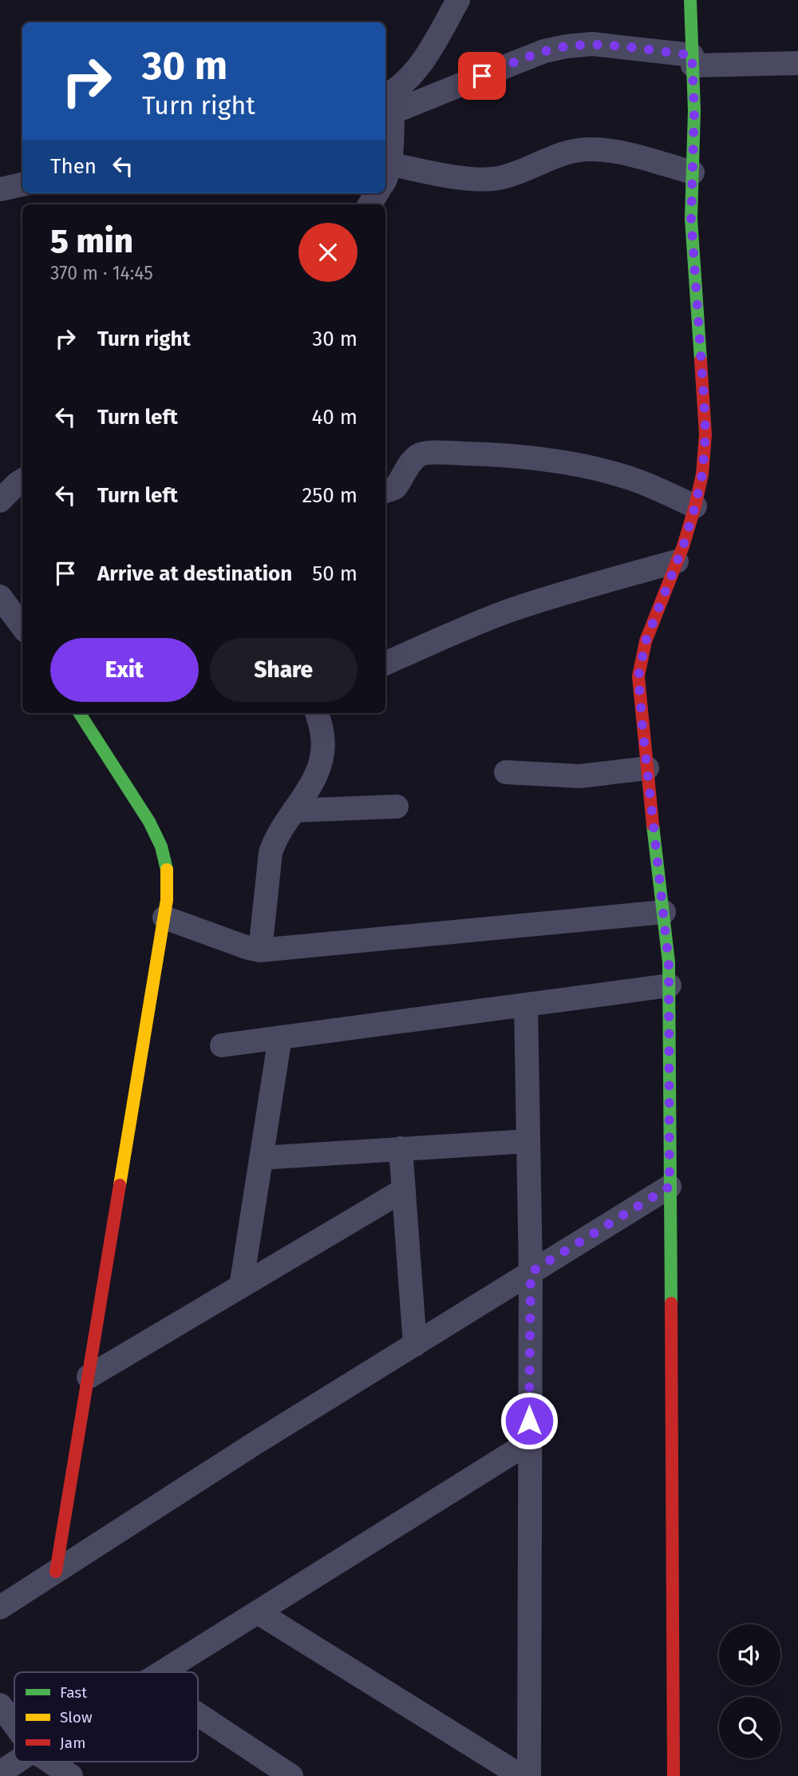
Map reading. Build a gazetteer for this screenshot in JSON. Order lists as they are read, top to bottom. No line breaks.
{"legend":["Fast","Slow","Jam"],"page":{"turn":["30 m","Turn right"],"then":"Then","heading":["5 min","370 m · 14:45"],"list":[{"name":"Turn right","value":"30 m"},{"name":"Turn left","value":"40 m"},{"name":"Turn left","value":"250 m"},{"name":"Arrive at destination","value":"50 m"}],"buttons":["Exit","Share"]}}
